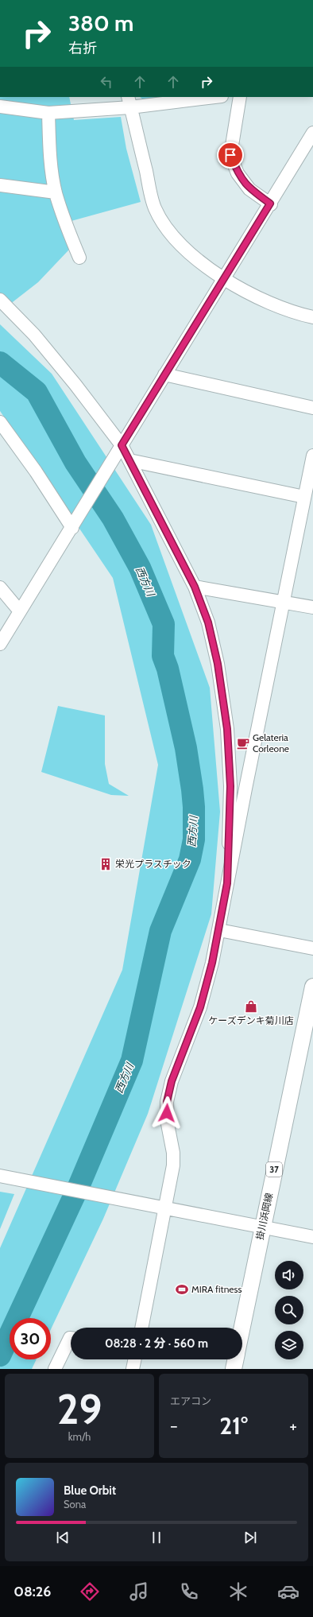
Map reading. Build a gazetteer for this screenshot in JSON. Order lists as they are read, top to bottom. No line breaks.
{"streets":{"main road":["37","掛川浜岡線"]},"water":["西方川"],"places":{"cafe":["Gelateria Corleone"],"building":["栄光プラスチック"],"shop":["ケーズデンキ菊川店"],"sports":["MIRA fitness"]},"page":{"turn":["380 m","右折"],"limit":"30","trip":"08:28 · 2 分 · 560 m","tile":[["29","km/h"],"エアコン"],"heat":["−","21°","+"],"song":["Blue Orbit","Sona"],"tabs":"08:26"}}
